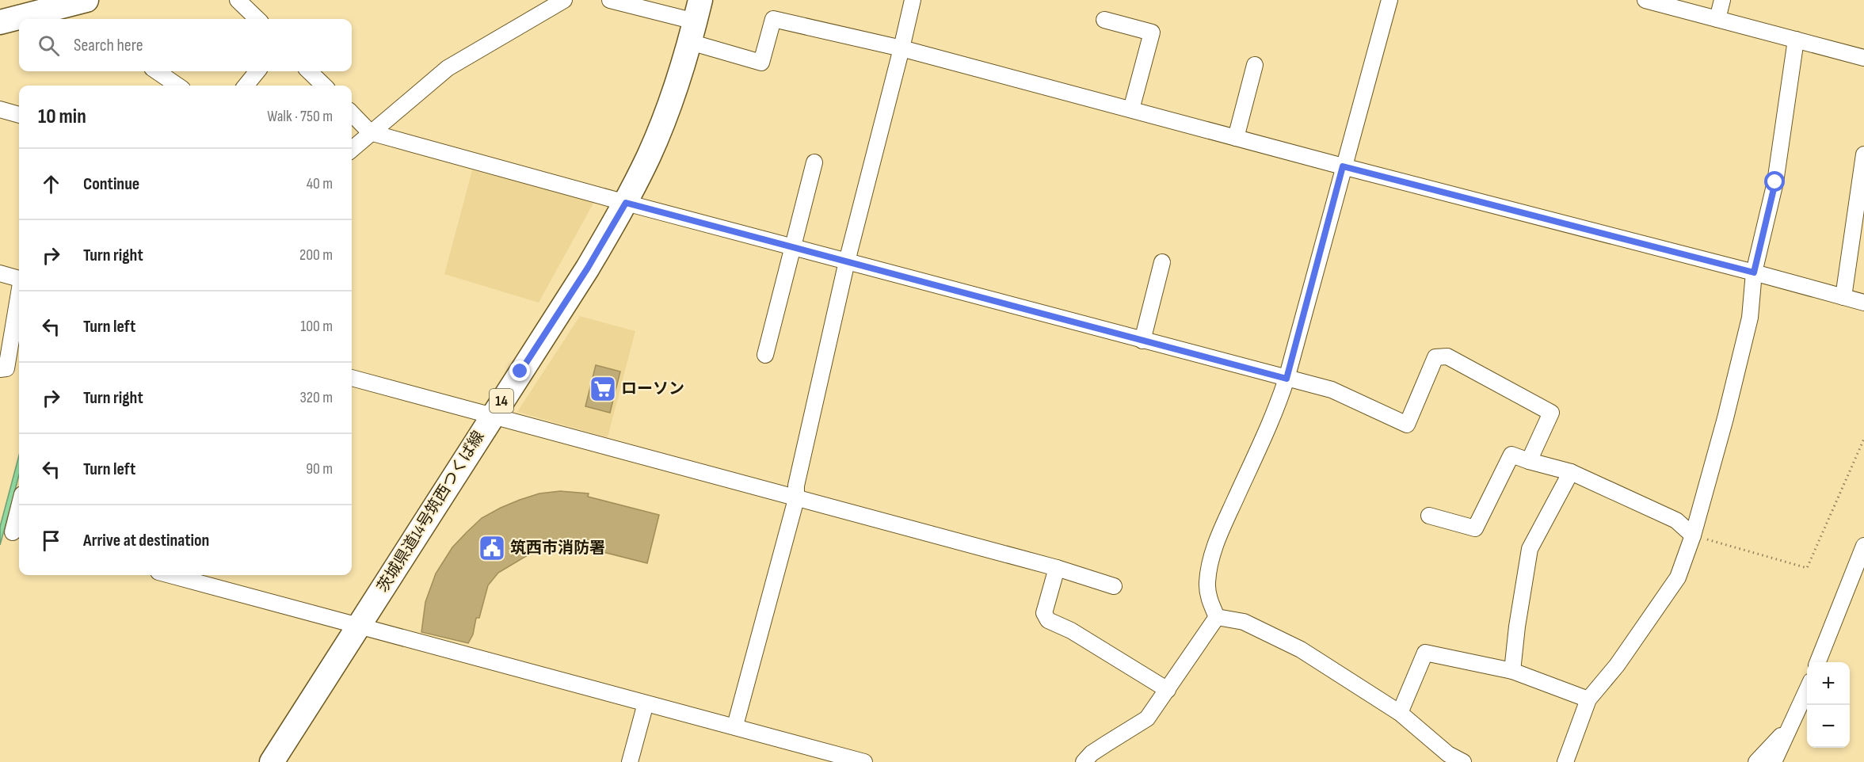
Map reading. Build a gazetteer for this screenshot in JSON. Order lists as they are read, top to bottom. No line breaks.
{"streets":{"main road":["14","茨城県道14号筑西つくば線"]},"places":{"supermarket":["ローソン"],"public building":["筑西市消防署"]},"page":{"search":"Search here","heading":["10 min","Walk · 750 m"],"list":[["Continue","40 m"],["Turn right","200 m"],["Turn left","100 m"],["Turn right","320 m"],["Turn left","90 m"],"Arrive at destination"],"map_buttons":["+","−"]}}
